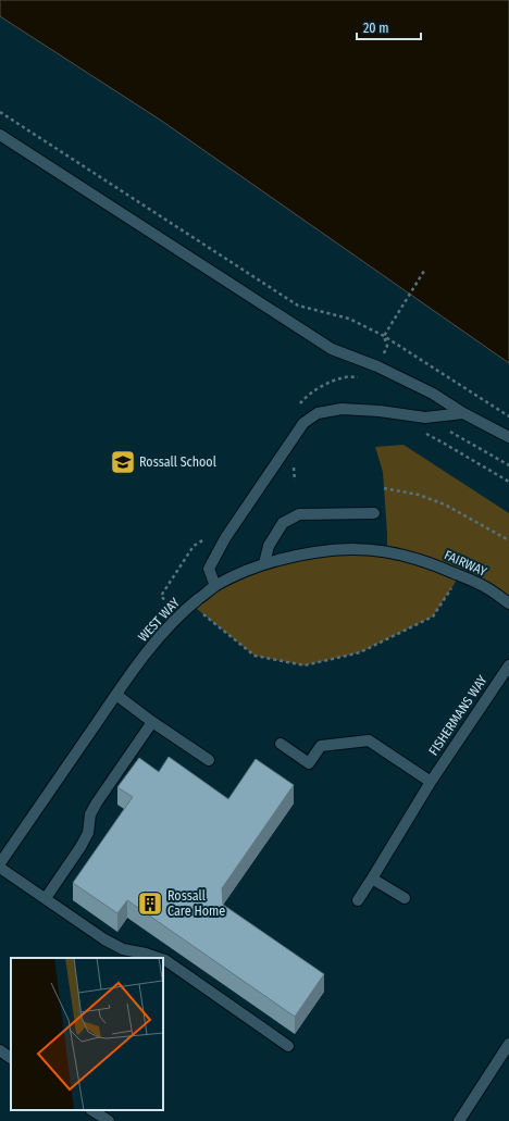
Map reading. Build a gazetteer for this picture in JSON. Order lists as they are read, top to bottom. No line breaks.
{"streets":{"street":["FAIRWAY","WEST WAY","FISHERMANS WAY"]},"crossings":[["FAIRWAY","WEST WAY"]],"places":{"school or university":["Rossall School"],"building":["Rossall Care Home"]},"scale_bar":"20 m"}
